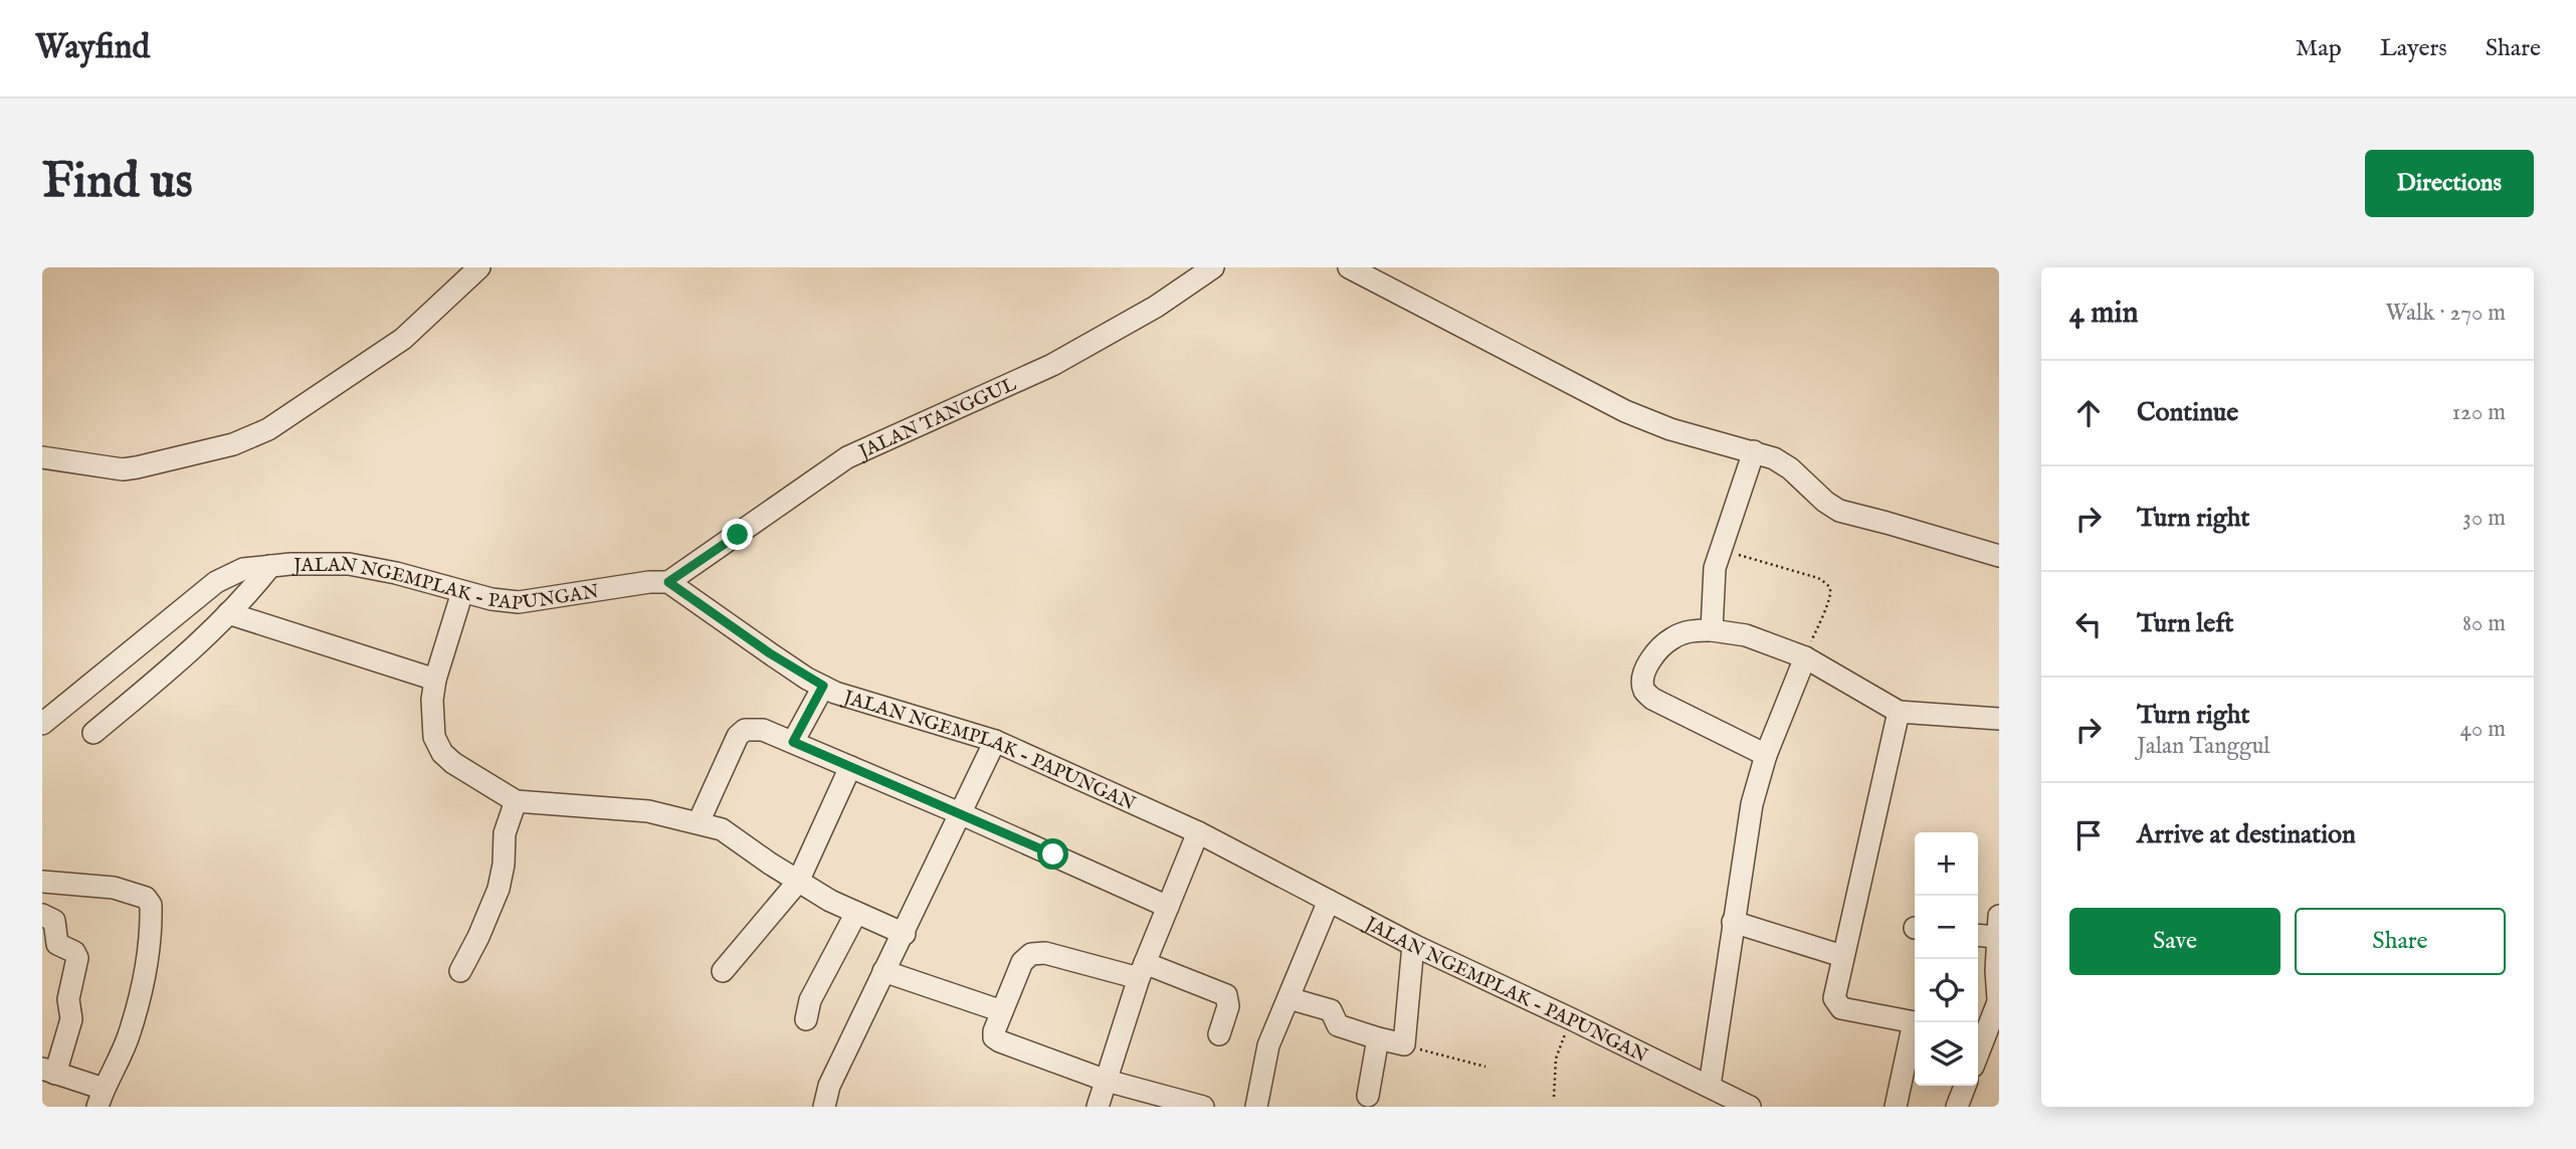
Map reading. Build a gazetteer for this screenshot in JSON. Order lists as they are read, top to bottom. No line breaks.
{"streets":{"street":["JALAN TANGGUL","JALAN NGEMPLAK - PAPUNGAN"]},"crossings":[["JALAN TANGGUL","JALAN NGEMPLAK - PAPUNGAN"]],"page":{"header":"Wayfind","nav":["Map","Layers","Share"],"buttons":["Directions",["Save","Share"]],"title":"Find us","heading":["4 min","Walk · 270 m"],"list":[["Continue","120 m"],["Turn right","30 m"],["Turn left","80 m"],["Turn right","Jalan Tanggul","40 m"],"Arrive at destination"],"map_buttons":["+","−"]}}
